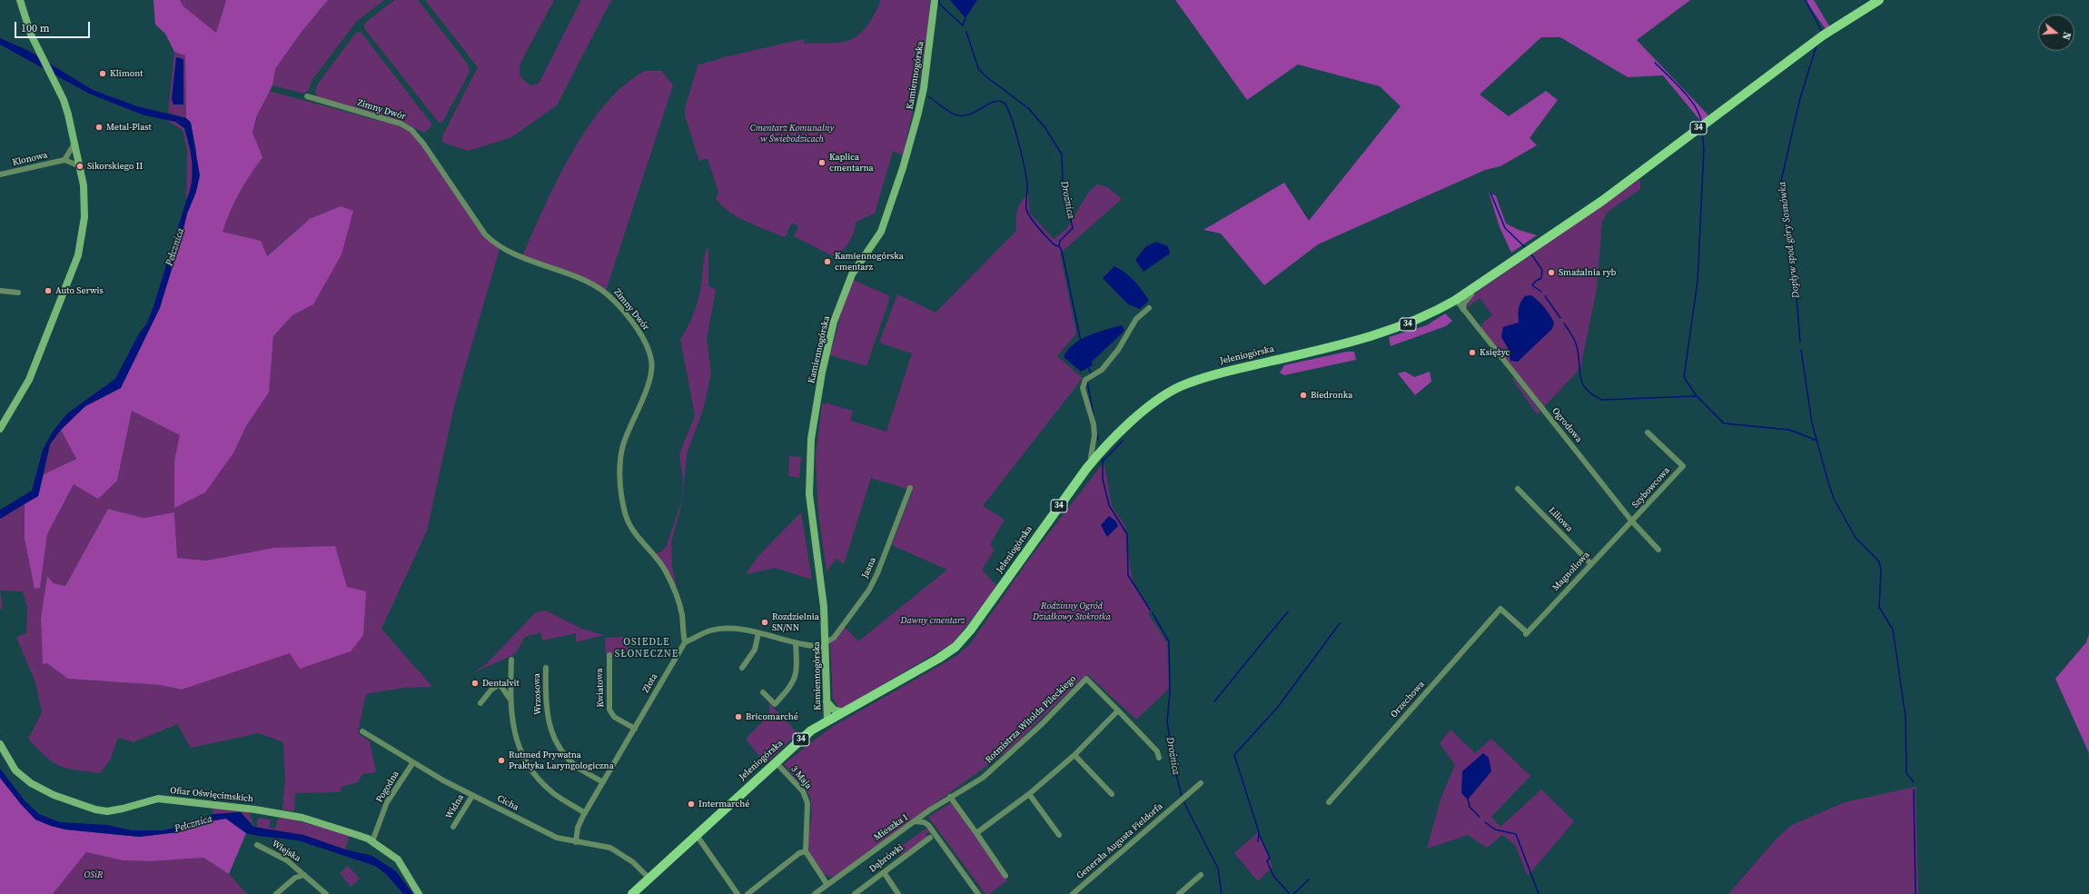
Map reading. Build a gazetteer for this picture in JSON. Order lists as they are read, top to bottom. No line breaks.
{"streets":{"main road":["34","Jeleniogórska"],"street":["Kamiennogórska","Zimny Dwór","Klonowa","Ogrodowa","Szybowcowa","Liliowa","Jasna","Magnoliowa","Złota","Kwiatowa","Wrzosowa","Orzechowa","Rotmistrza Witolda Pileckiego","3 Maja","Pogodna","Ofiar Oświęcimskich","Cicha","Widna","Mieszka I","Generała Augusta Fieldorfa","Wiejska","Dąbrówki"]},"crossings":[["Kamiennogórska","Jeleniogórska"],["Kamiennogórska","Jasna"],["Zimny Dwór","Złota"],["34","Jeleniogórska"],["34","Ogrodowa"],["Jeleniogórska","Ogrodowa"],["Jeleniogórska","3 Maja"],["Jeleniogórska","Cicha"],["Ogrodowa","Szybowcowa"],["Ogrodowa","Magnoliowa"],["Szybowcowa","Magnoliowa"],["Liliowa","Magnoliowa"],["Magnoliowa","Orzechowa"],["Złota","Kwiatowa"],["Złota","Wrzosowa"],["Złota","Cicha"],["Rotmistrza Witolda Pileckiego","Mieszka I"],["Pogodna","Ofiar Oświęcimskich"],["Pogodna","Cicha"],["Cicha","Widna"]],"districts":["OSIEDLE SŁONECZNE"],"water":["Drożnica","Dopływ spod góry Sosnówka","Pełcznica"],"parks":["Cmentarz Komunalny w Świebodzicach","Rodzinny Ogród Działkowy Stokrotka","Dawny cmentarz","OSiR"],"places":["Klimont","Metal-Plast","Kaplica cmentarna","Sikorskiego II","Kamiennogórska cmentarz","Smażalnia ryb","Auto Serwis","Księżyc","Biedronka","Rozdzielnia SN/NN","Dentalvit","Bricomarché","Rutmed Prywatna Praktyka Laryngologiczna","Intermarché"],"scale_bar":"100 m","north":"right"}
